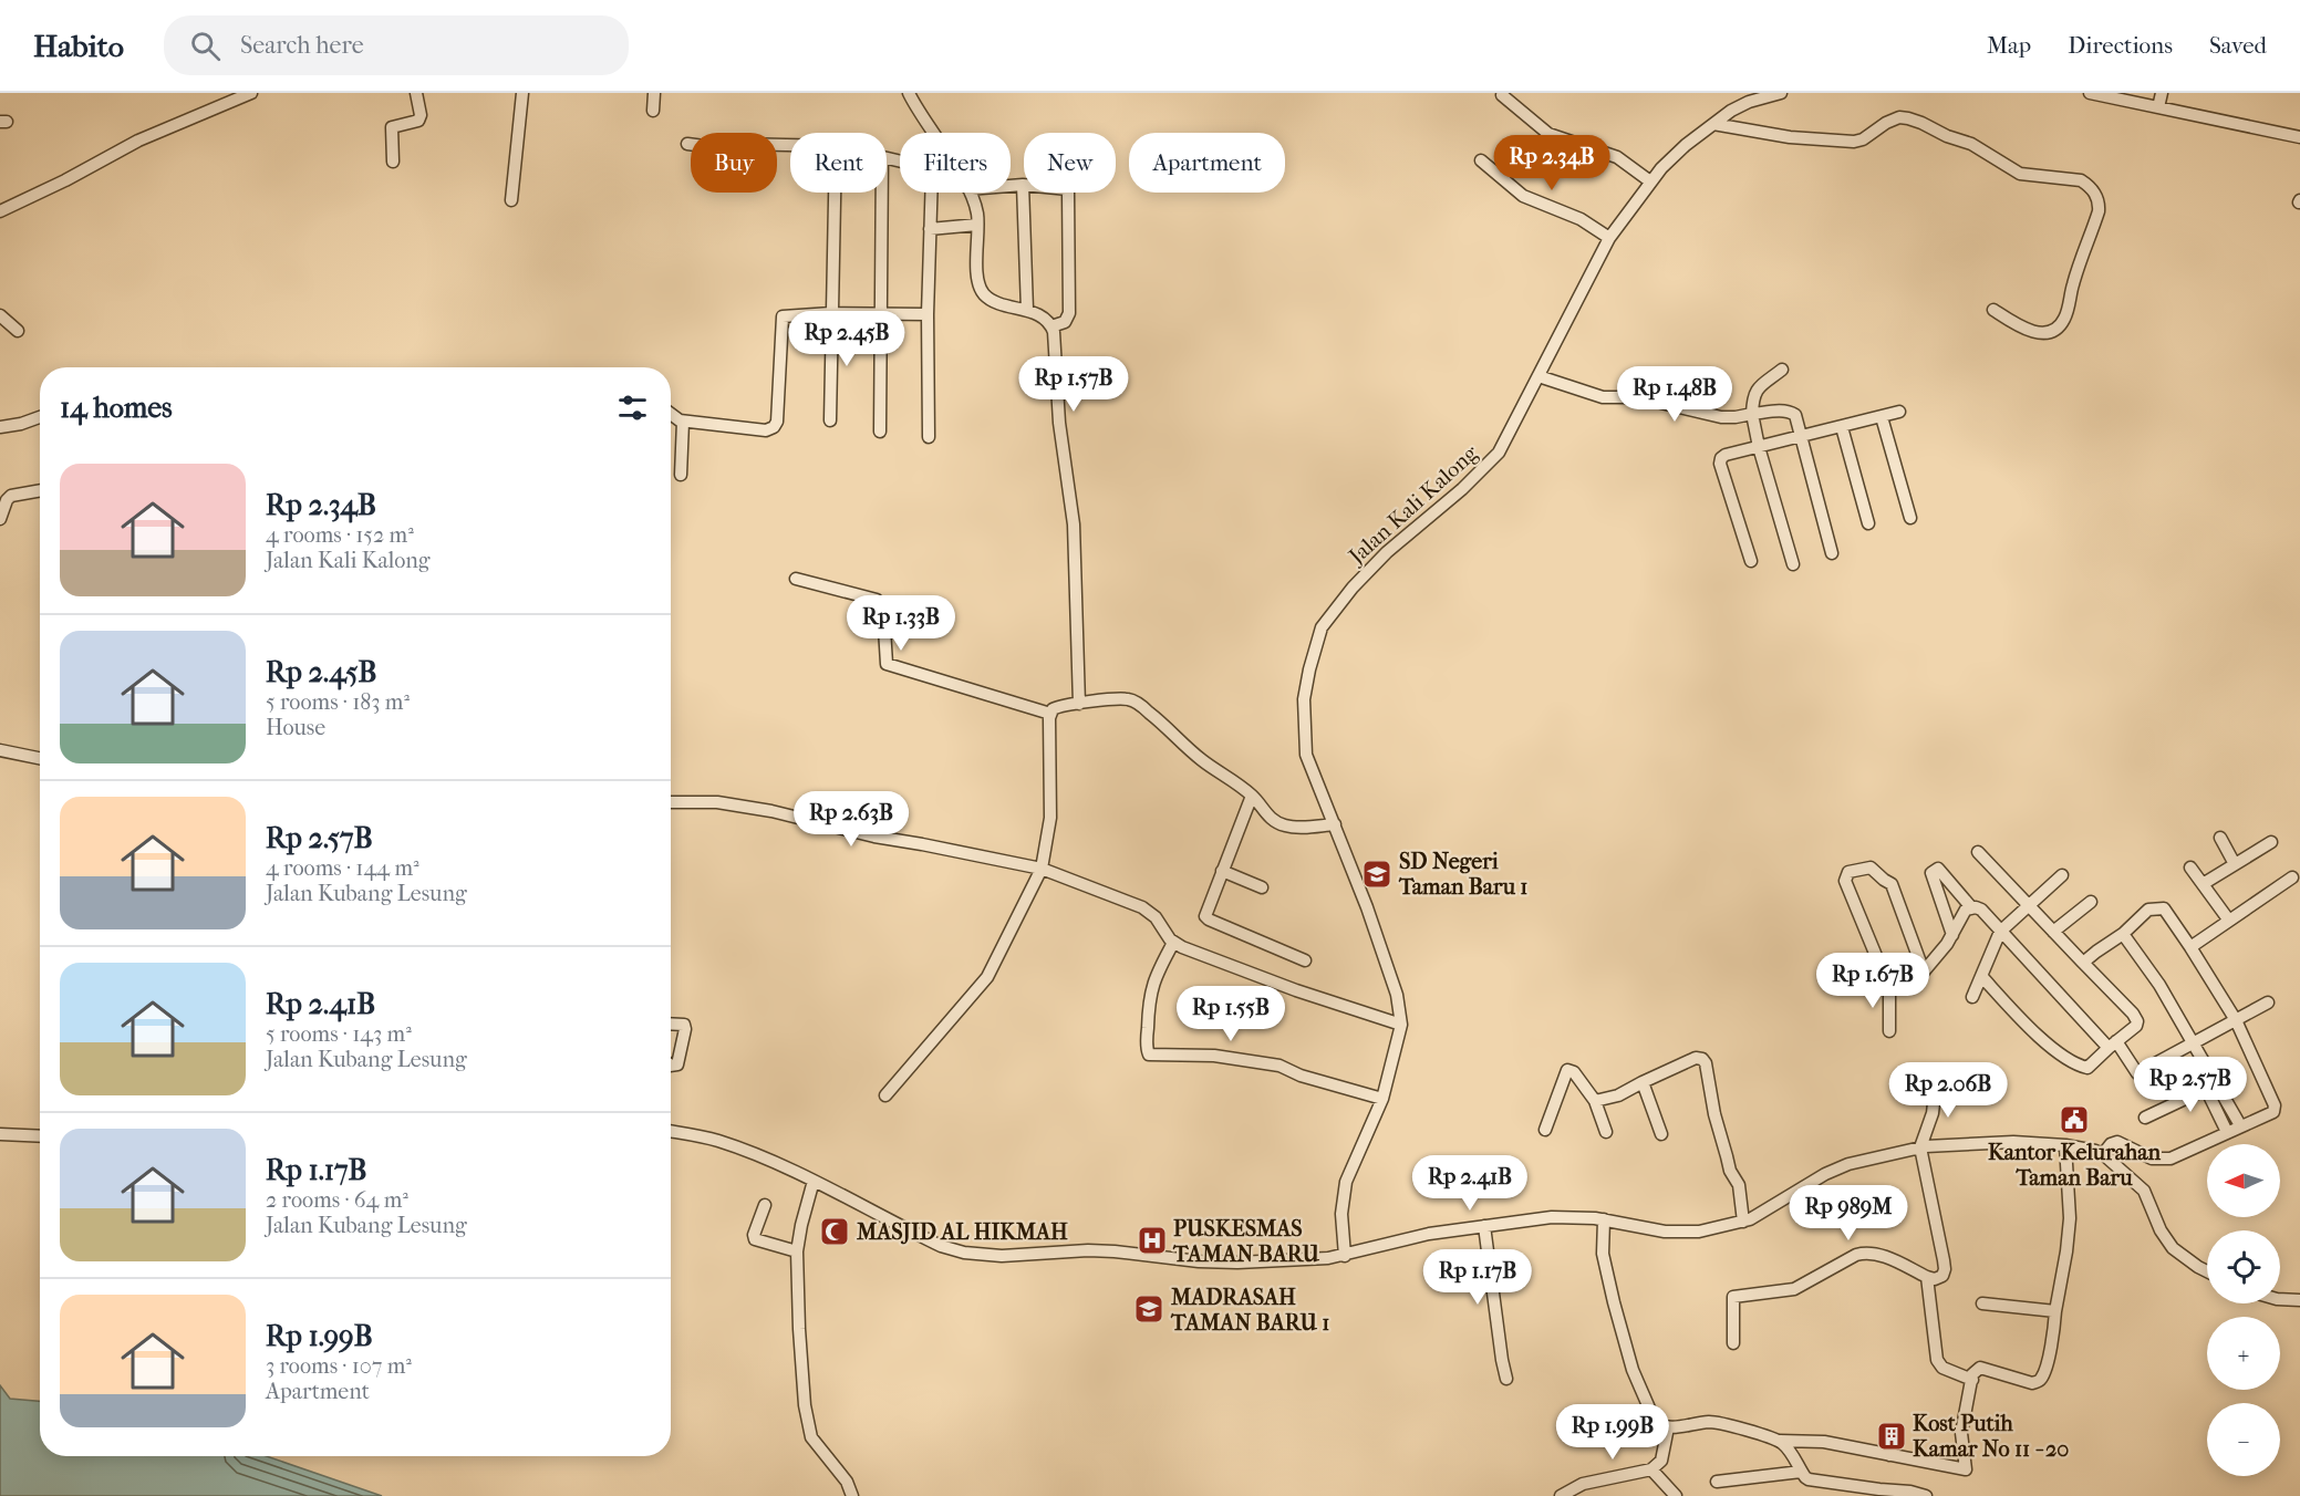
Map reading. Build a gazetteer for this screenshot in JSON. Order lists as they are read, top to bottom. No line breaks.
{"streets":{"street":["Jalan Kali Kalong"]},"places":{"school or university":["SD Negeri Taman Baru 1","MADRASAH TAMAN BARU 1"],"public building":["Kantor Kelurahan Taman Baru"],"mosque":["MASJID AL HIKMAH"],"hospital":["PUSKESMAS TAMAN BARU"],"building":["Kost Putih Kamar No 11 - 20"]},"north":"left","page":{"header":"Habito","search":"Search here","nav":["Map","Directions","Saved"],"chip":["Buy","Rent","Filters","New","Apartment"],"price":["Rp 2.34B","Rp 2.45B","Rp 1.57B","Rp 1.48B","Rp 1.33B","Rp 2.63B","Rp 1.67B","Rp 1.55B","Rp 2.57B","Rp 2.06B","Rp 2.41B","Rp 989M","Rp 1.17B","Rp 1.99B"],"heading":"14 homes","list":[{"name":"Rp 2.34B","note":"4 rooms · 152 m² · Jalan Kali Kalong"},{"name":"Rp 2.45B","note":"5 rooms · 183 m² · House"},{"name":"Rp 2.57B","note":"4 rooms · 144 m² · Jalan Kubang Lesung"},{"name":"Rp 2.41B","note":"5 rooms · 143 m² · Jalan Kubang Lesung"},{"name":"Rp 1.17B","note":"2 rooms · 64 m² · Jalan Kubang Lesung"},{"name":"Rp 1.99B","note":"3 rooms · 107 m² · Apartment"}],"map_buttons":["+","−"]}}
